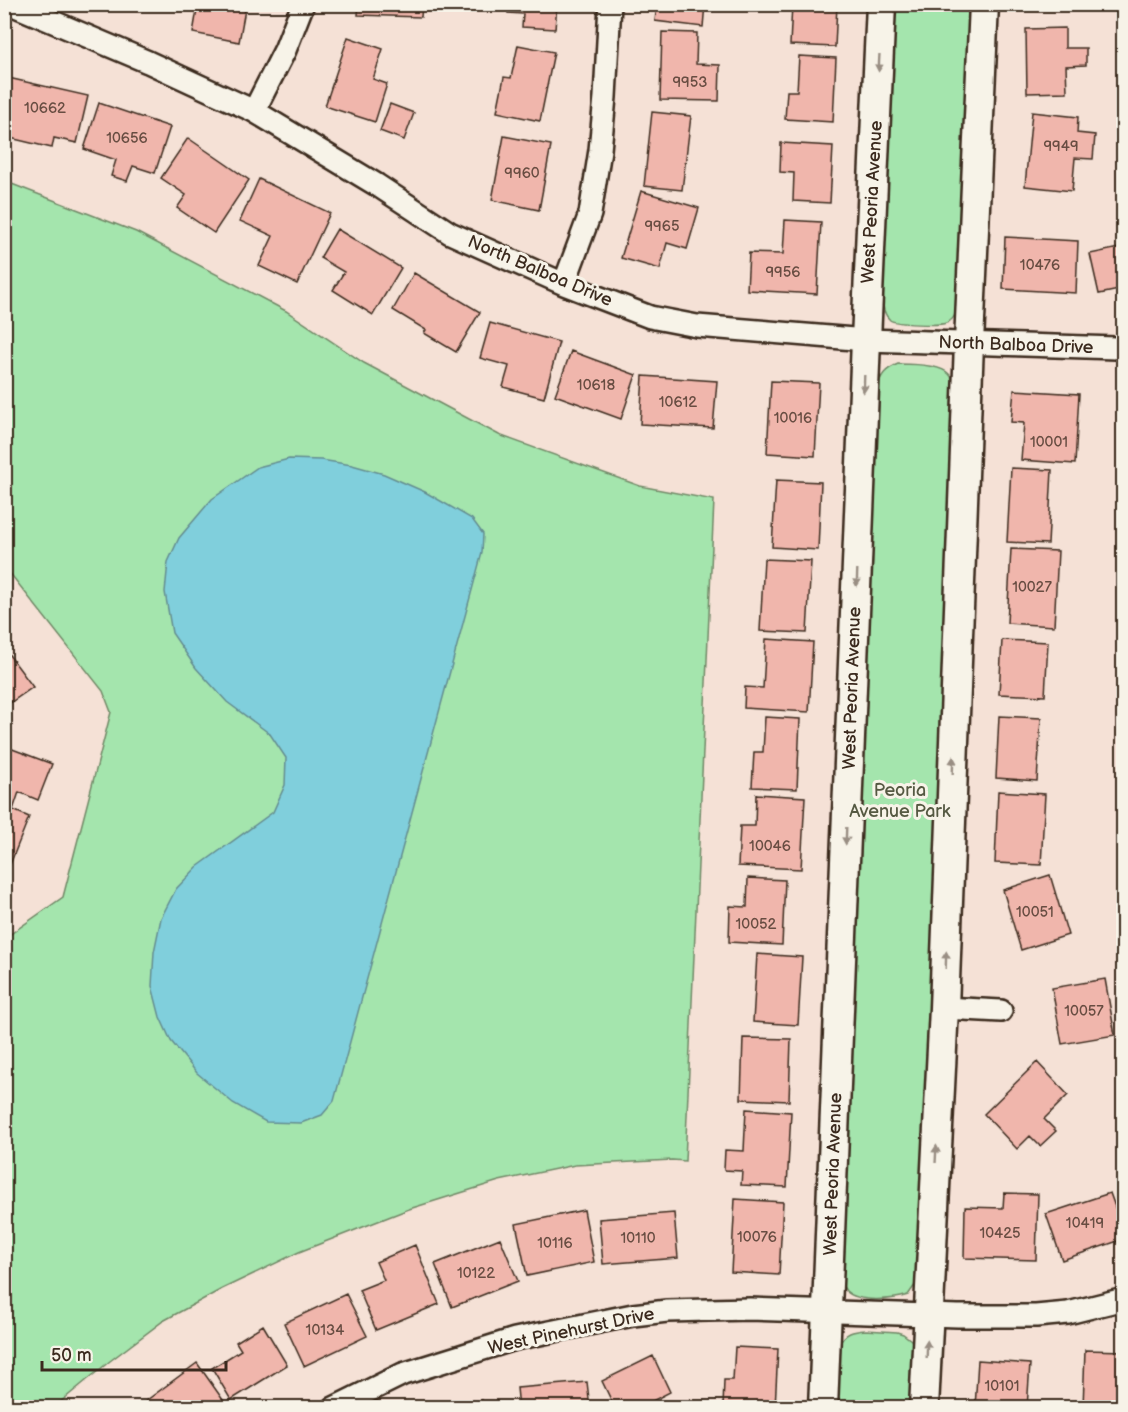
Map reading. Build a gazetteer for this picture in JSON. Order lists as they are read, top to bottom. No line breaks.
{"streets":{"street":["West Peoria Avenue","North Balboa Drive","West Pinehurst Drive"]},"crossings":[["West Peoria Avenue","North Balboa Drive"],["West Peoria Avenue","West Pinehurst Drive"]],"parks":["Peoria Avenue Park"],"house_numbers":["9953","10662","10656","9949","9960","9965","10476","9956","10618","10612","10016","10001","10027","10046","10051","10052","10057","10419","10425","10076","10110","10116","10122","10134","10101"],"scale_bar":"50 m"}
